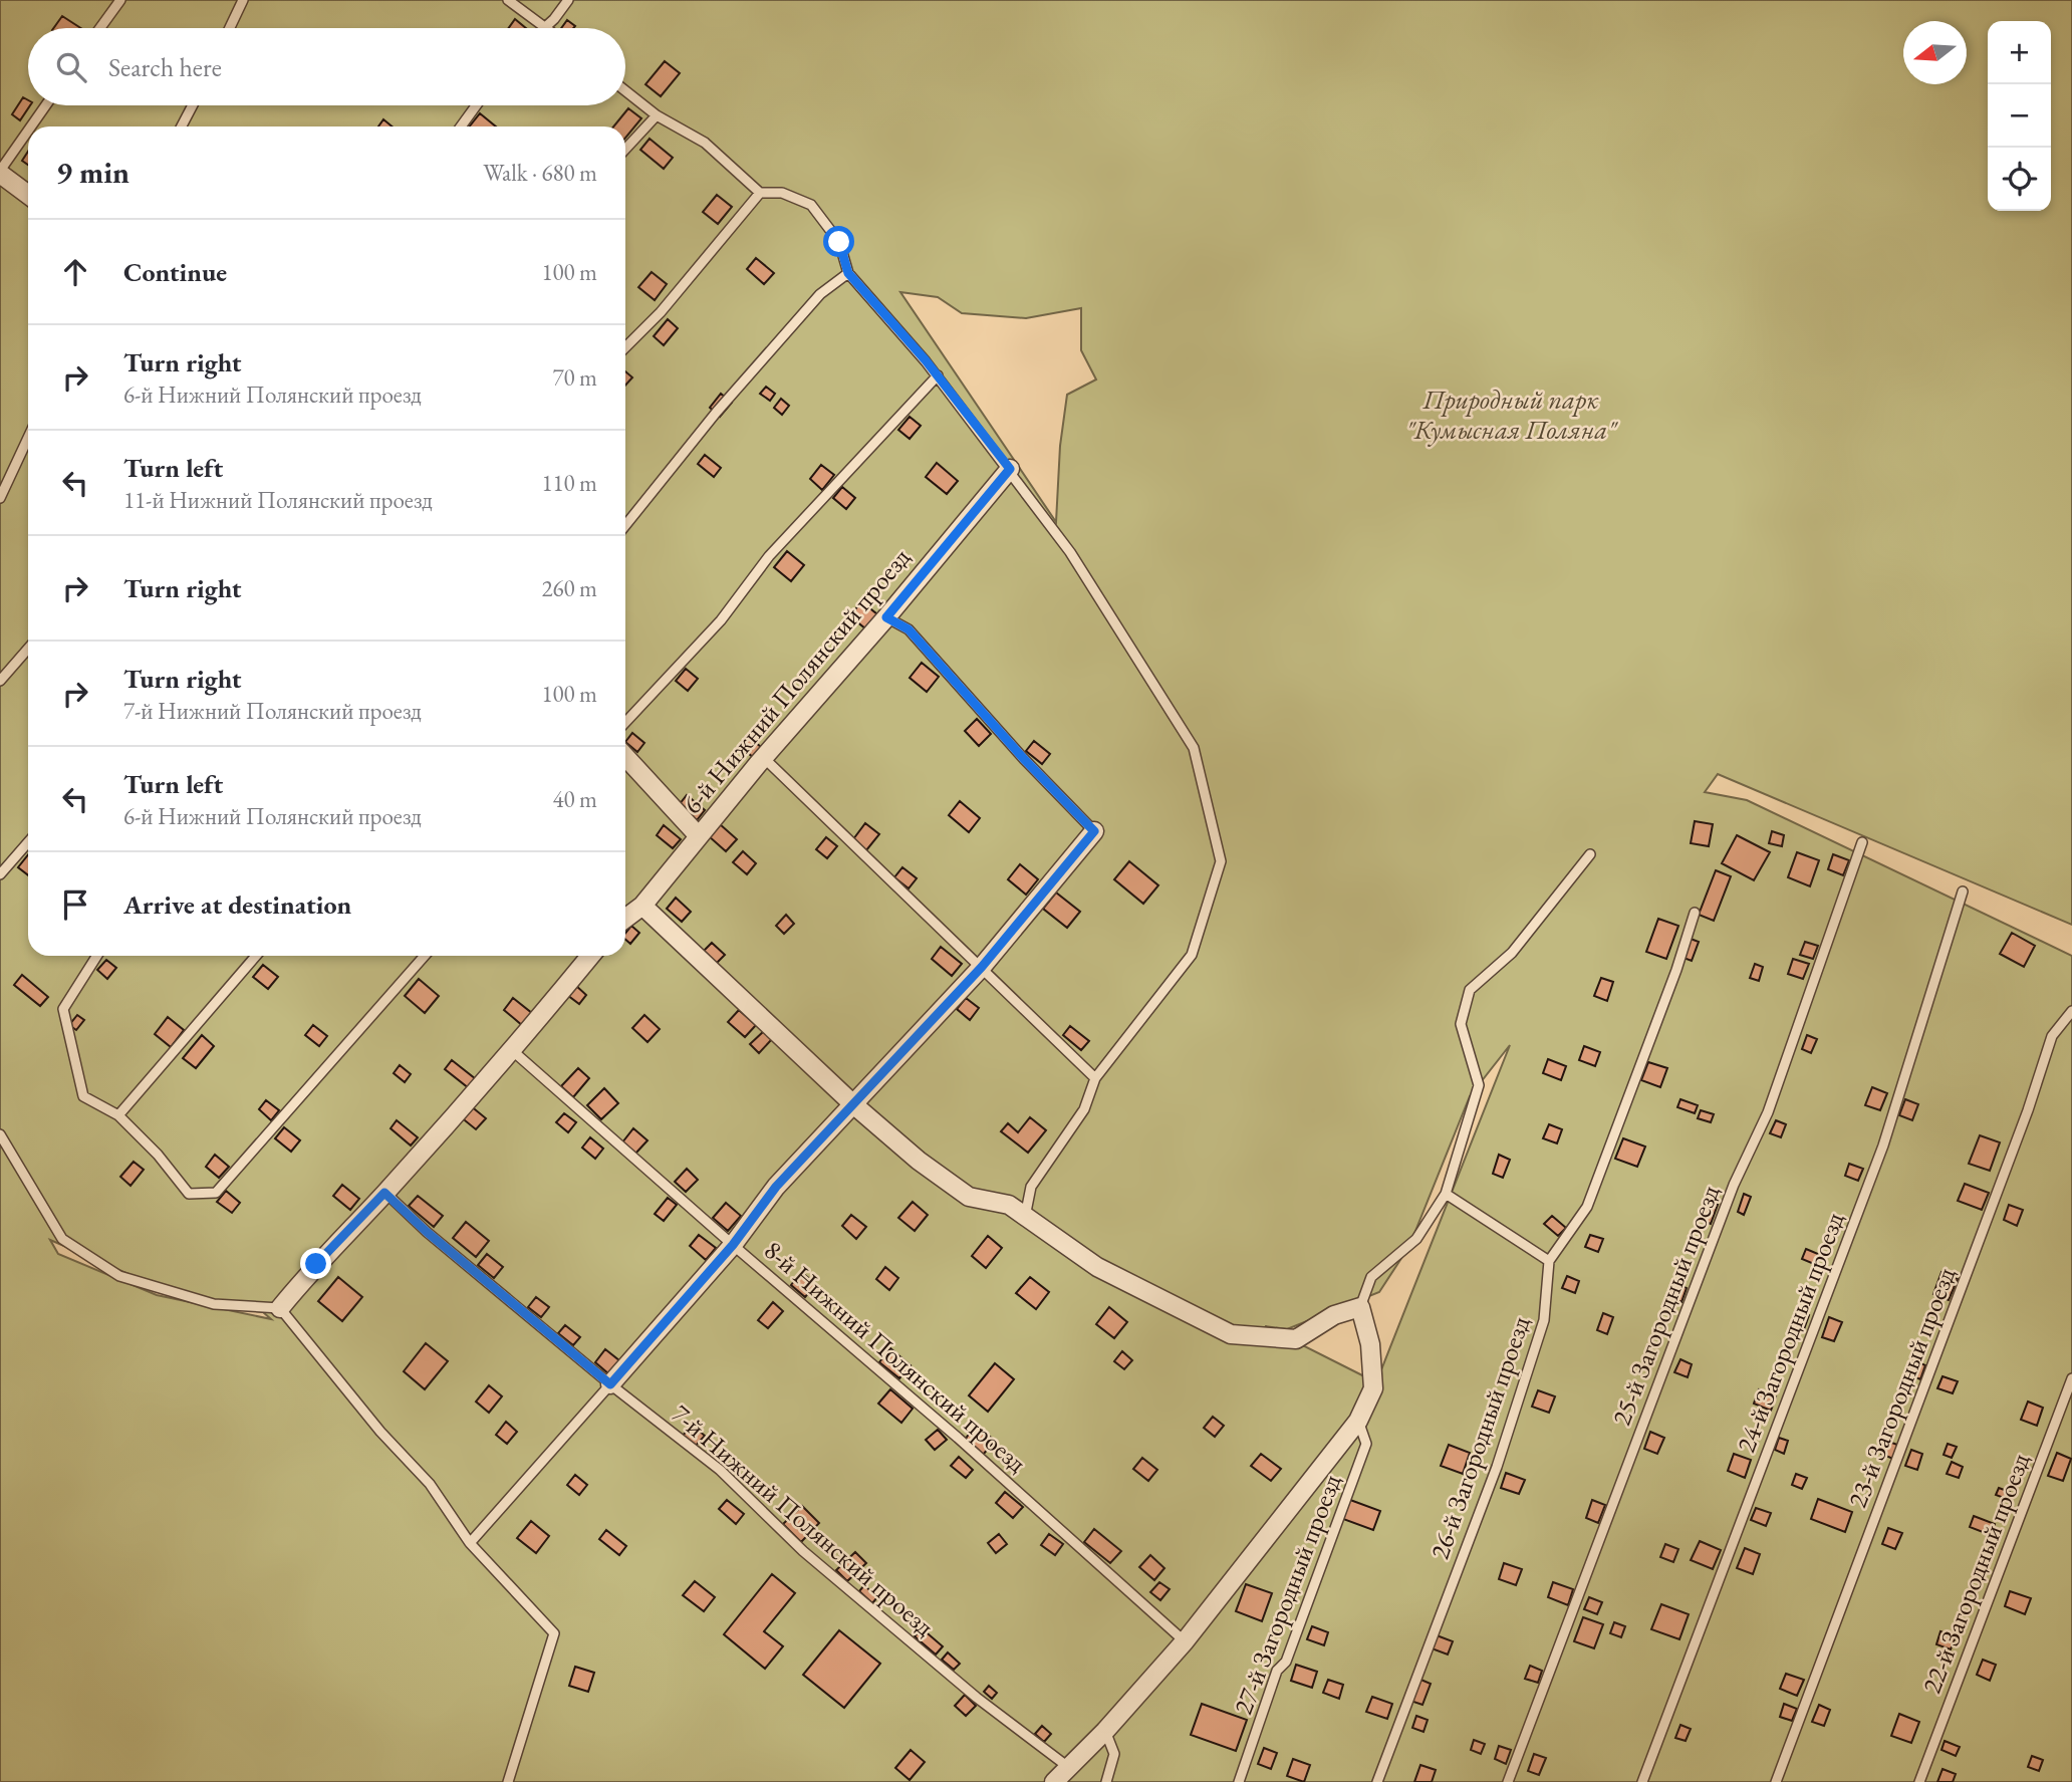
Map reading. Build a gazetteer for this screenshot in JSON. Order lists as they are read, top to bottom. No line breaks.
{"streets":{"street":["6-й Нижний Полянский проезд"],"lane":["25-й Загородный проезд","24-й Загородный проезд","8-й Нижний Полянский проезд","23-й Загородный проезд","26-й Загородный проезд","7-й Нижний Полянский проезд","22-й Загородный проезд","27-й Загородный проезд"]},"parks":["Природный парк \"Кумысная Поляна\""],"north":"left","page":{"map_buttons":["+","−"],"search":"Search here","heading":["9 min","Walk · 680 m"],"list":[["Continue","100 m"],["Turn right","6-й Нижний Полянский проезд","70 m"],["Turn left","11-й Нижний Полянский проезд","110 m"],["Turn right","260 m"],["Turn right","7-й Нижний Полянский проезд","100 m"],["Turn left","6-й Нижний Полянский проезд","40 m"],"Arrive at destination"]}}
